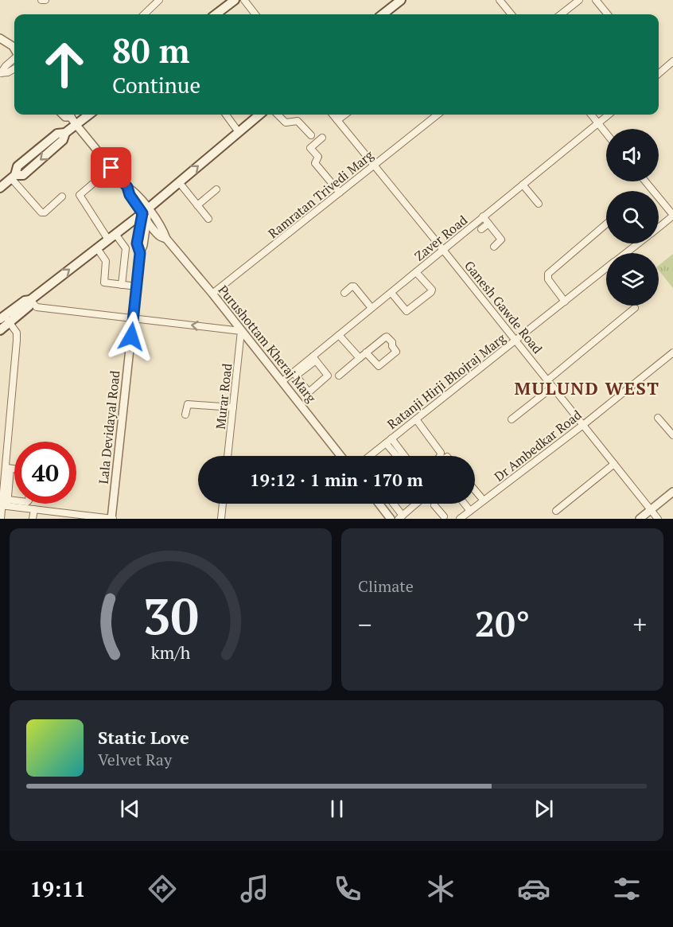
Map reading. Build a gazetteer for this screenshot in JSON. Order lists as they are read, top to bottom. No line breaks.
{"streets":{"street":["Ramratan Trivedi Marg","Zaver Road","Ganesh Gawde Road","Purushottam Kheraj Marg","Ratanji Hirji Bhojraj Marg","Murar Road","Lala Devidayal Road","Dr Ambedkar Road"]},"crossings":[["Ramratan Trivedi Marg","Ganesh Gawde Road"],["Ramratan Trivedi Marg","Purushottam Kheraj Marg"],["Zaver Road","Ganesh Gawde Road"],["Zaver Road","Purushottam Kheraj Marg"],["Ganesh Gawde Road","Ratanji Hirji Bhojraj Marg"],["Ganesh Gawde Road","Dr Ambedkar Road"],["Purushottam Kheraj Marg","Murar Road"]],"districts":["MULUND WEST"],"page":{"turn":["80 m","Continue"],"limit":"40","trip":"19:12 · 1 min · 170 m","tile":"Climate","heat":["−","20°","+"],"song":["Static Love","Velvet Ray"],"tabs":"19:11","gauge":["30","km/h"]}}
